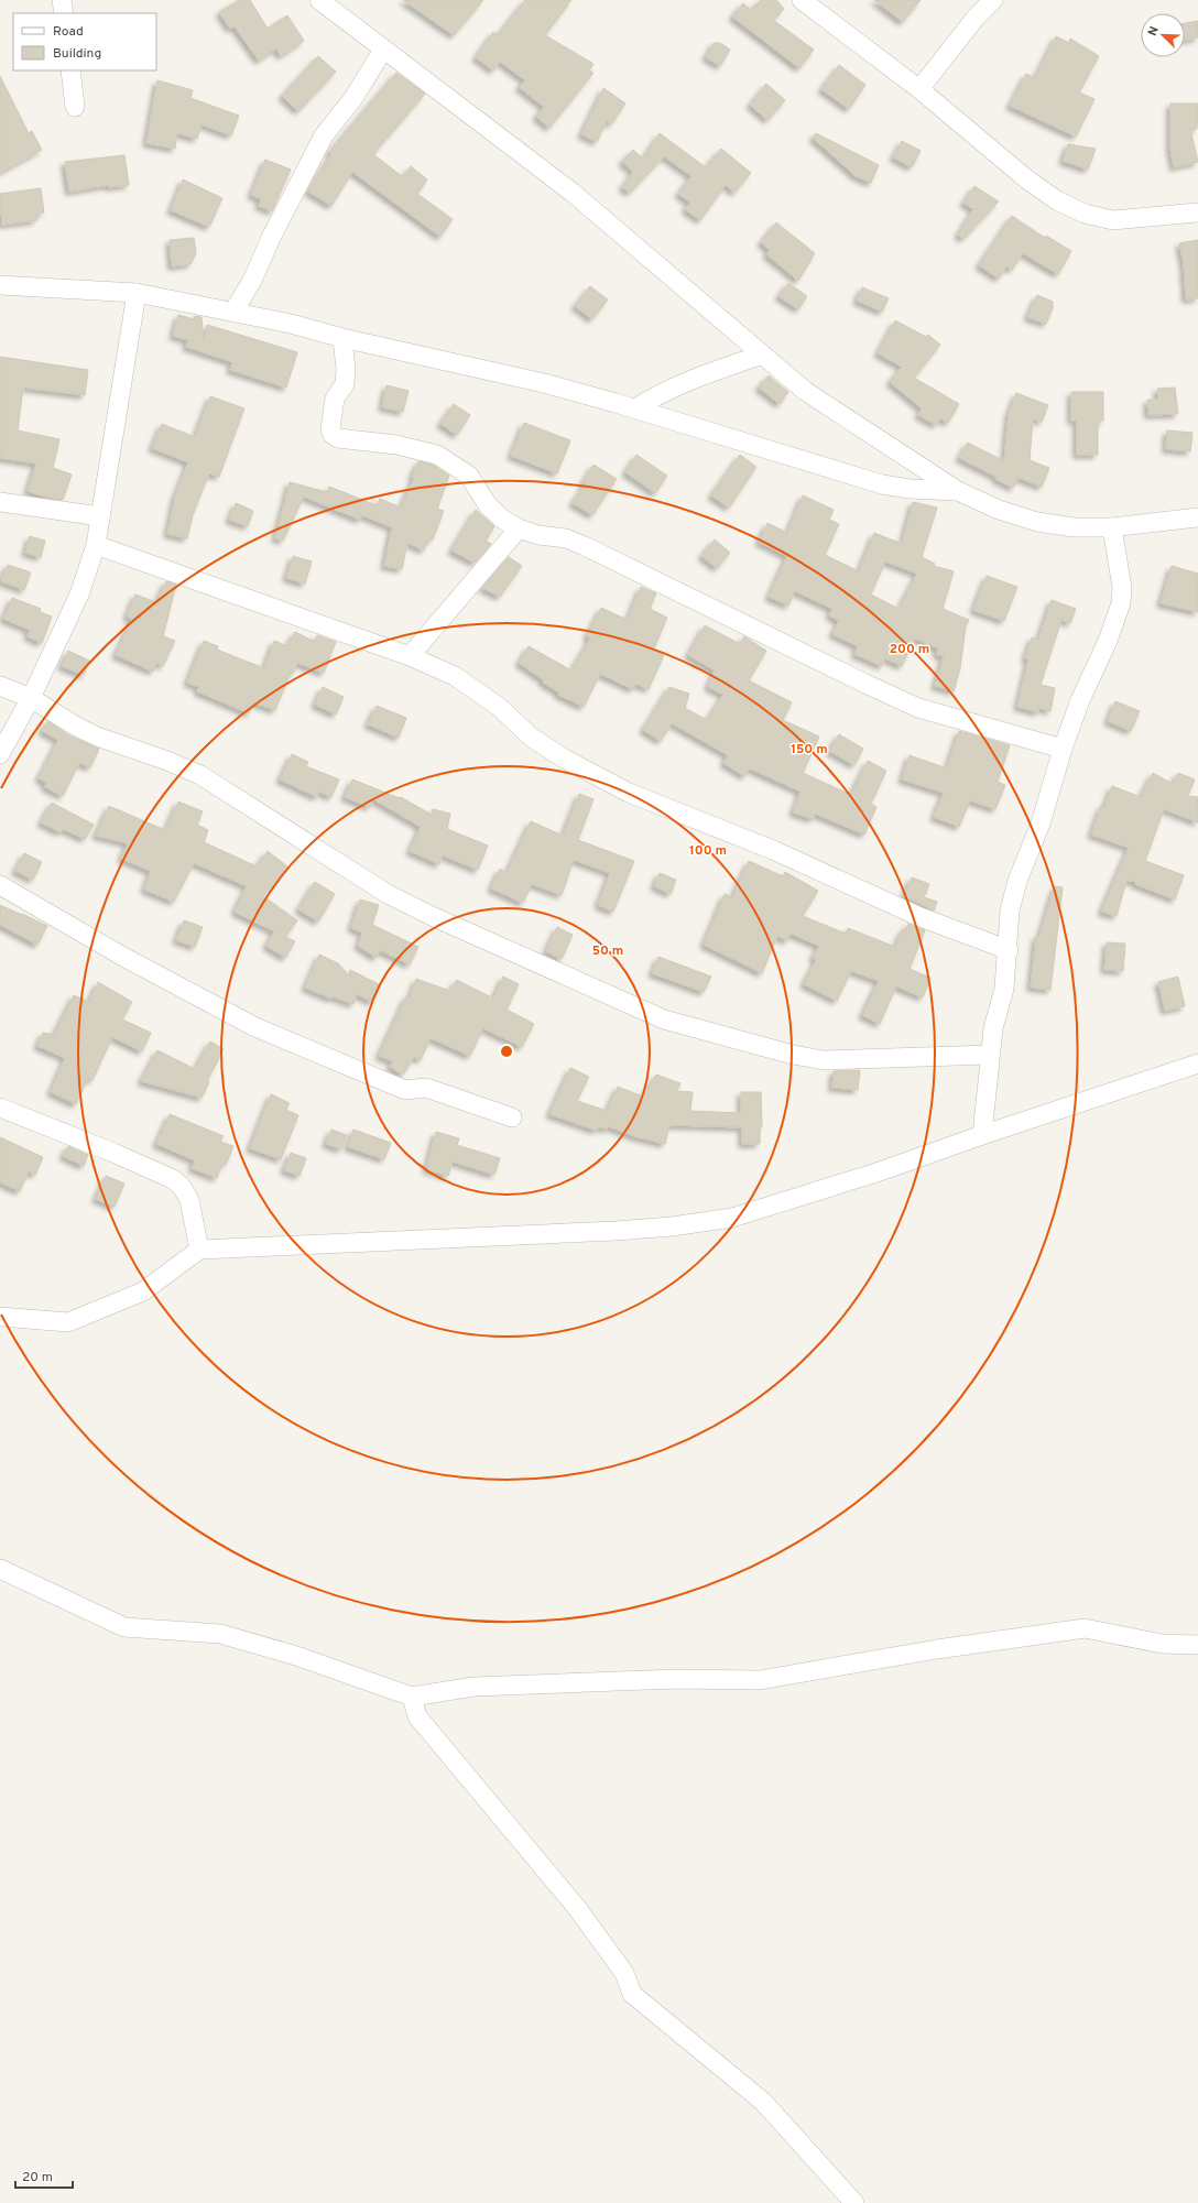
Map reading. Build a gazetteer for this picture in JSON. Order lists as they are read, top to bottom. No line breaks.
{"legend":["Road","Building"],"scale_bar":"20 m","north":"top left","rings":["200 m","150 m","100 m","50 m"]}
